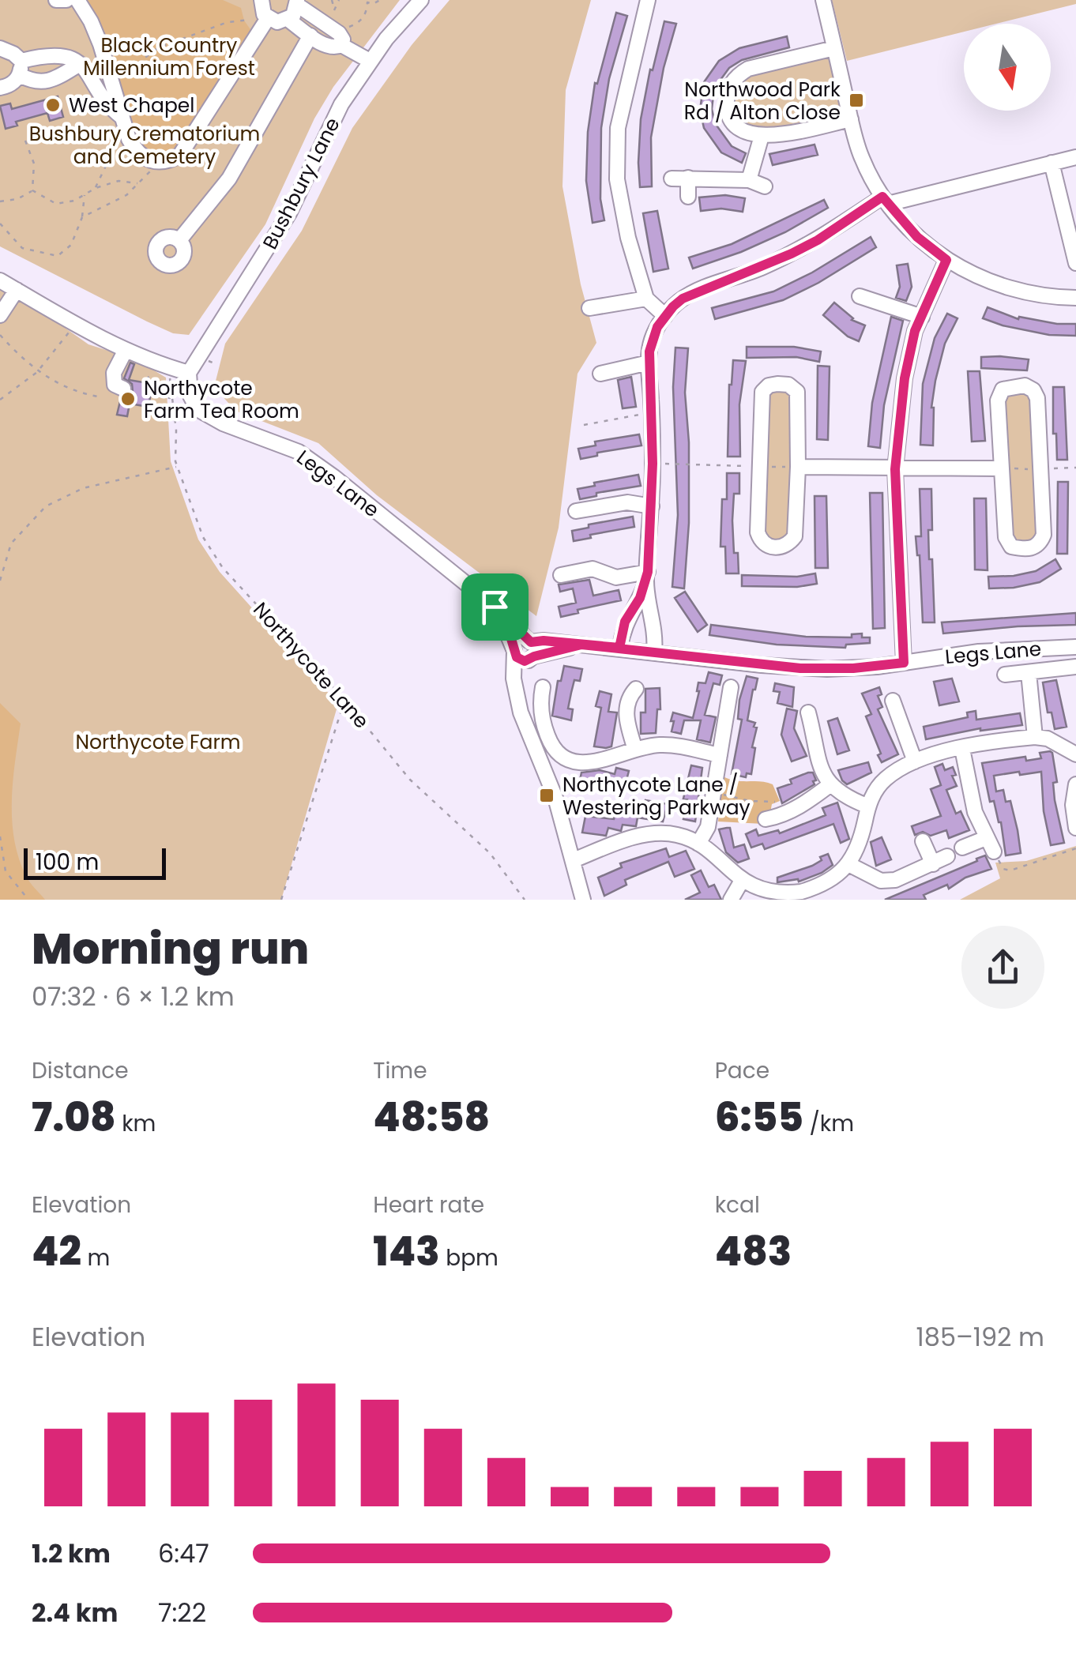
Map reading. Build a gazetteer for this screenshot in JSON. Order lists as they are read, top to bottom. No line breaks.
{"streets":{"street":["Bushbury Lane","Legs Lane"],"path":["Northycote Lane"]},"parks":["Black Country Millennium Forest","Bushbury Crematorium and Cemetery","Northycote Farm"],"places":{"transit":["Northwood Park Rd / Alton Close","Northycote Lane / Westering Parkway"],"other":["West Chapel","Northycote Farm Tea Room"]},"scale_bar":"100 m","north":"bottom","page":{"scale":"100 m","heading":["Morning run","07:32 · 6 × 1.2 km"],"stats":[["Distance","7.08 km"],["Time","48:58"],["Pace","6:55 /km"],["Elevation","42 m"],["Heart rate","143 bpm"],["kcal","483"]],"chart":["Elevation","185–192 m"],"list":[{"name":"1.2 km","note":"6:47"},{"name":"2.4 km","note":"7:22"}]}}
